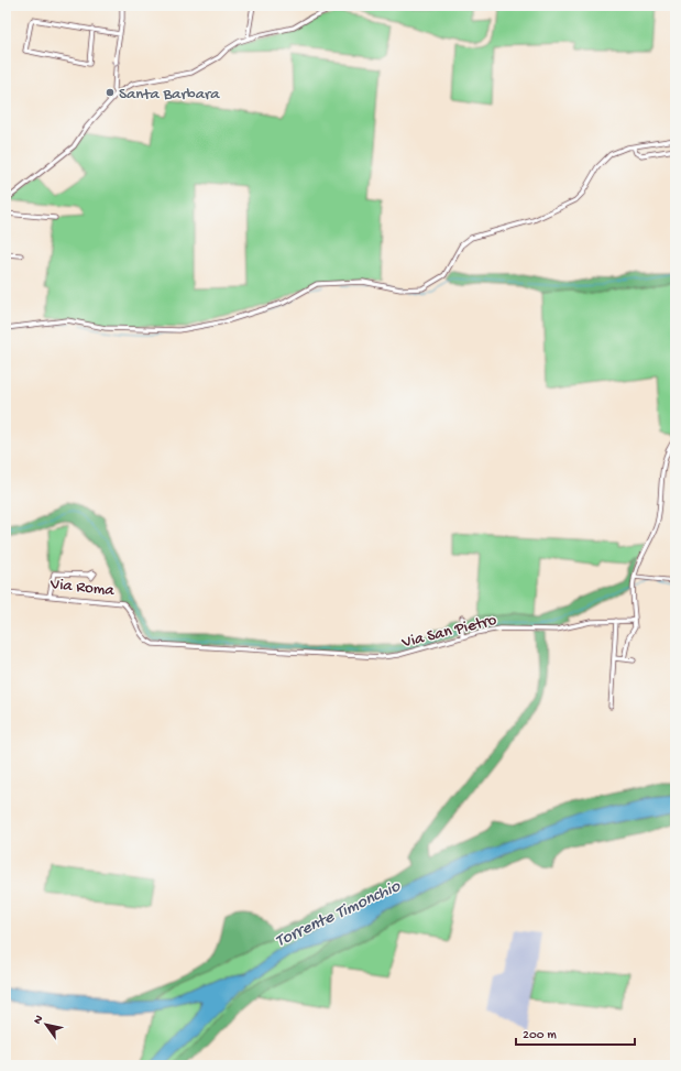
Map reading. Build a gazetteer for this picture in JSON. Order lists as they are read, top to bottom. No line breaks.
{"streets":{"street":["Via Roma","Via San Pietro"]},"crossings":[["Via Roma","Via San Pietro"]],"water":["Torrente Timonchio"],"places":["Santa Barbara"],"scale_bar":"200 m","north":"top left"}
